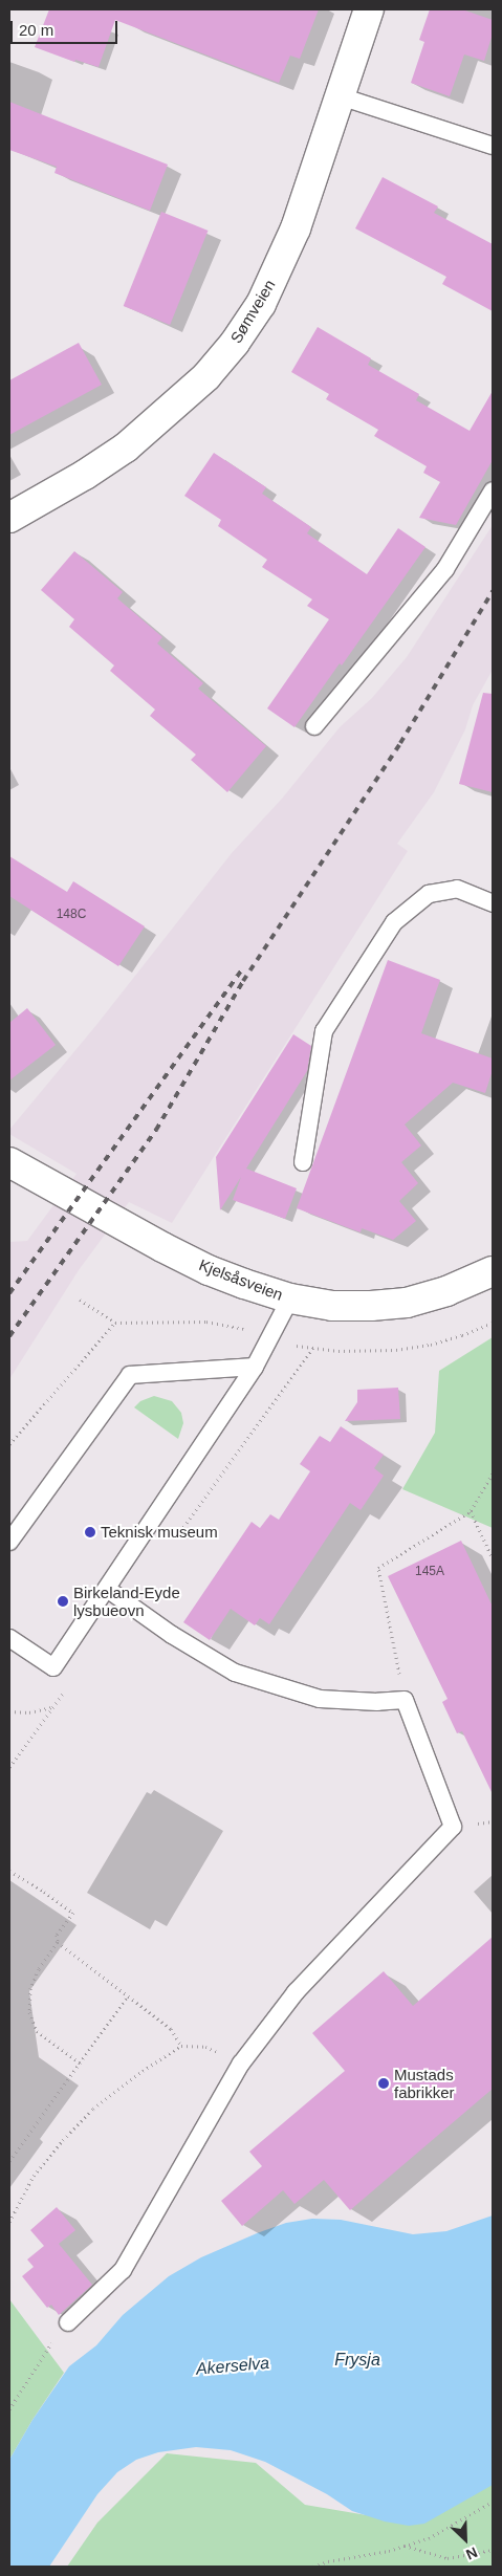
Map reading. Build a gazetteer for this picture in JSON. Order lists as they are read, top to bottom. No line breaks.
{"streets":{"street":["Sømveien","Kjelsåsveien"]},"water":["Frysja","Akerselva"],"places":["Teknisk museum","Birkeland-Eyde lysbueovn","Mustads fabrikker"],"house_numbers":["148C","145A"],"scale_bar":"20 m","north":"bottom right"}
